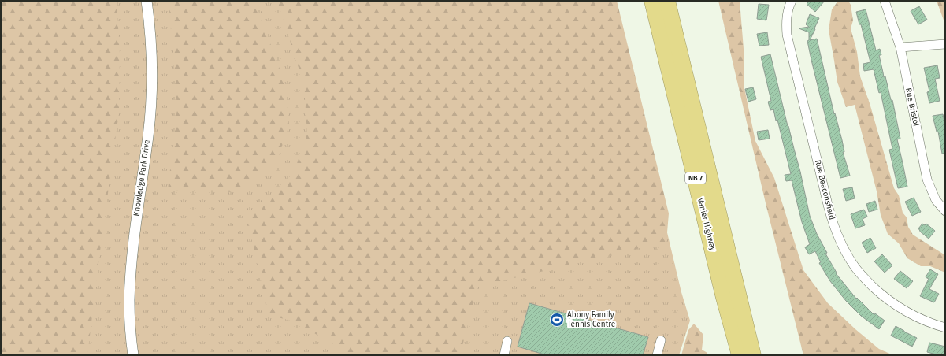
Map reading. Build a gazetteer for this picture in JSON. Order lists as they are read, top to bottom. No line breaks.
{"streets":{"highway":["NB 7","Vanier Highway"],"street":["Rue Bristol","Knowledge Park Drive","Rue Beaconsfield"]},"places":{"sports":["Abony Family Tennis Centre"]}}
